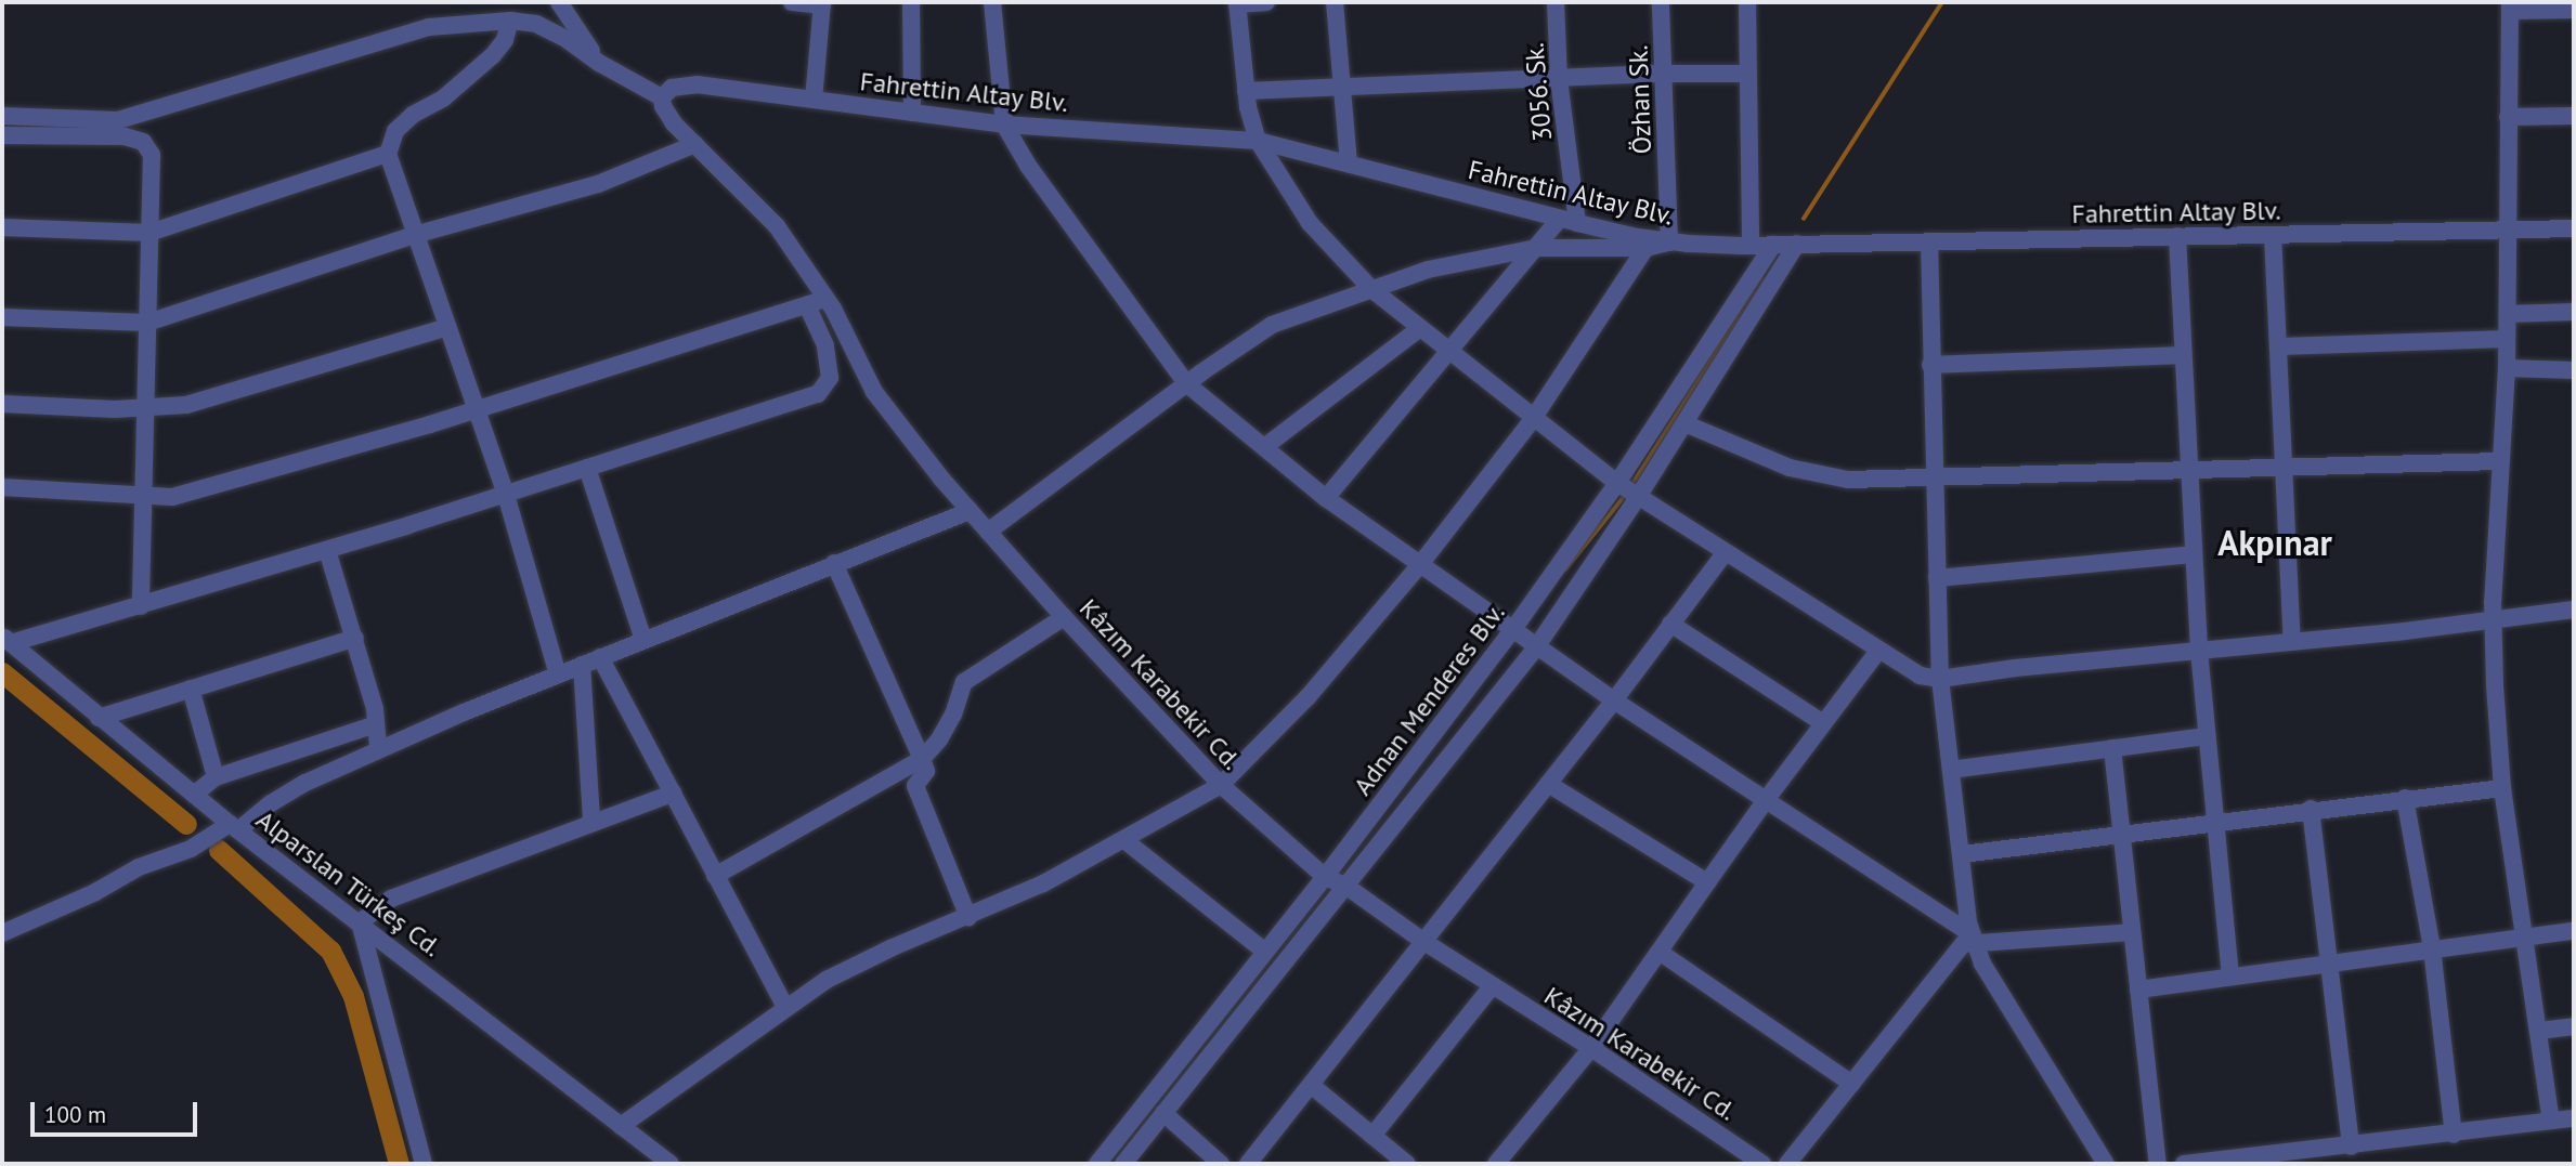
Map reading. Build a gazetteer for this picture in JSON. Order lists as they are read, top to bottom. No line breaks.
{"streets":{"street":["Fahrettin Altay Blv.","3056. Sk.","Özhan Sk.","Kâzım Karabekir Cd.","Adnan Menderes Blv.","Alparslan Türkeş Cd."]},"crossings":[["Fahrettin Altay Blv.","3056. Sk."],["Fahrettin Altay Blv.","Özhan Sk."],["Fahrettin Altay Blv.","Kâzım Karabekir Cd."],["Fahrettin Altay Blv.","Adnan Menderes Blv."],["Kâzım Karabekir Cd.","Adnan Menderes Blv."]],"districts":["Akpınar"],"scale_bar":"100 m"}
